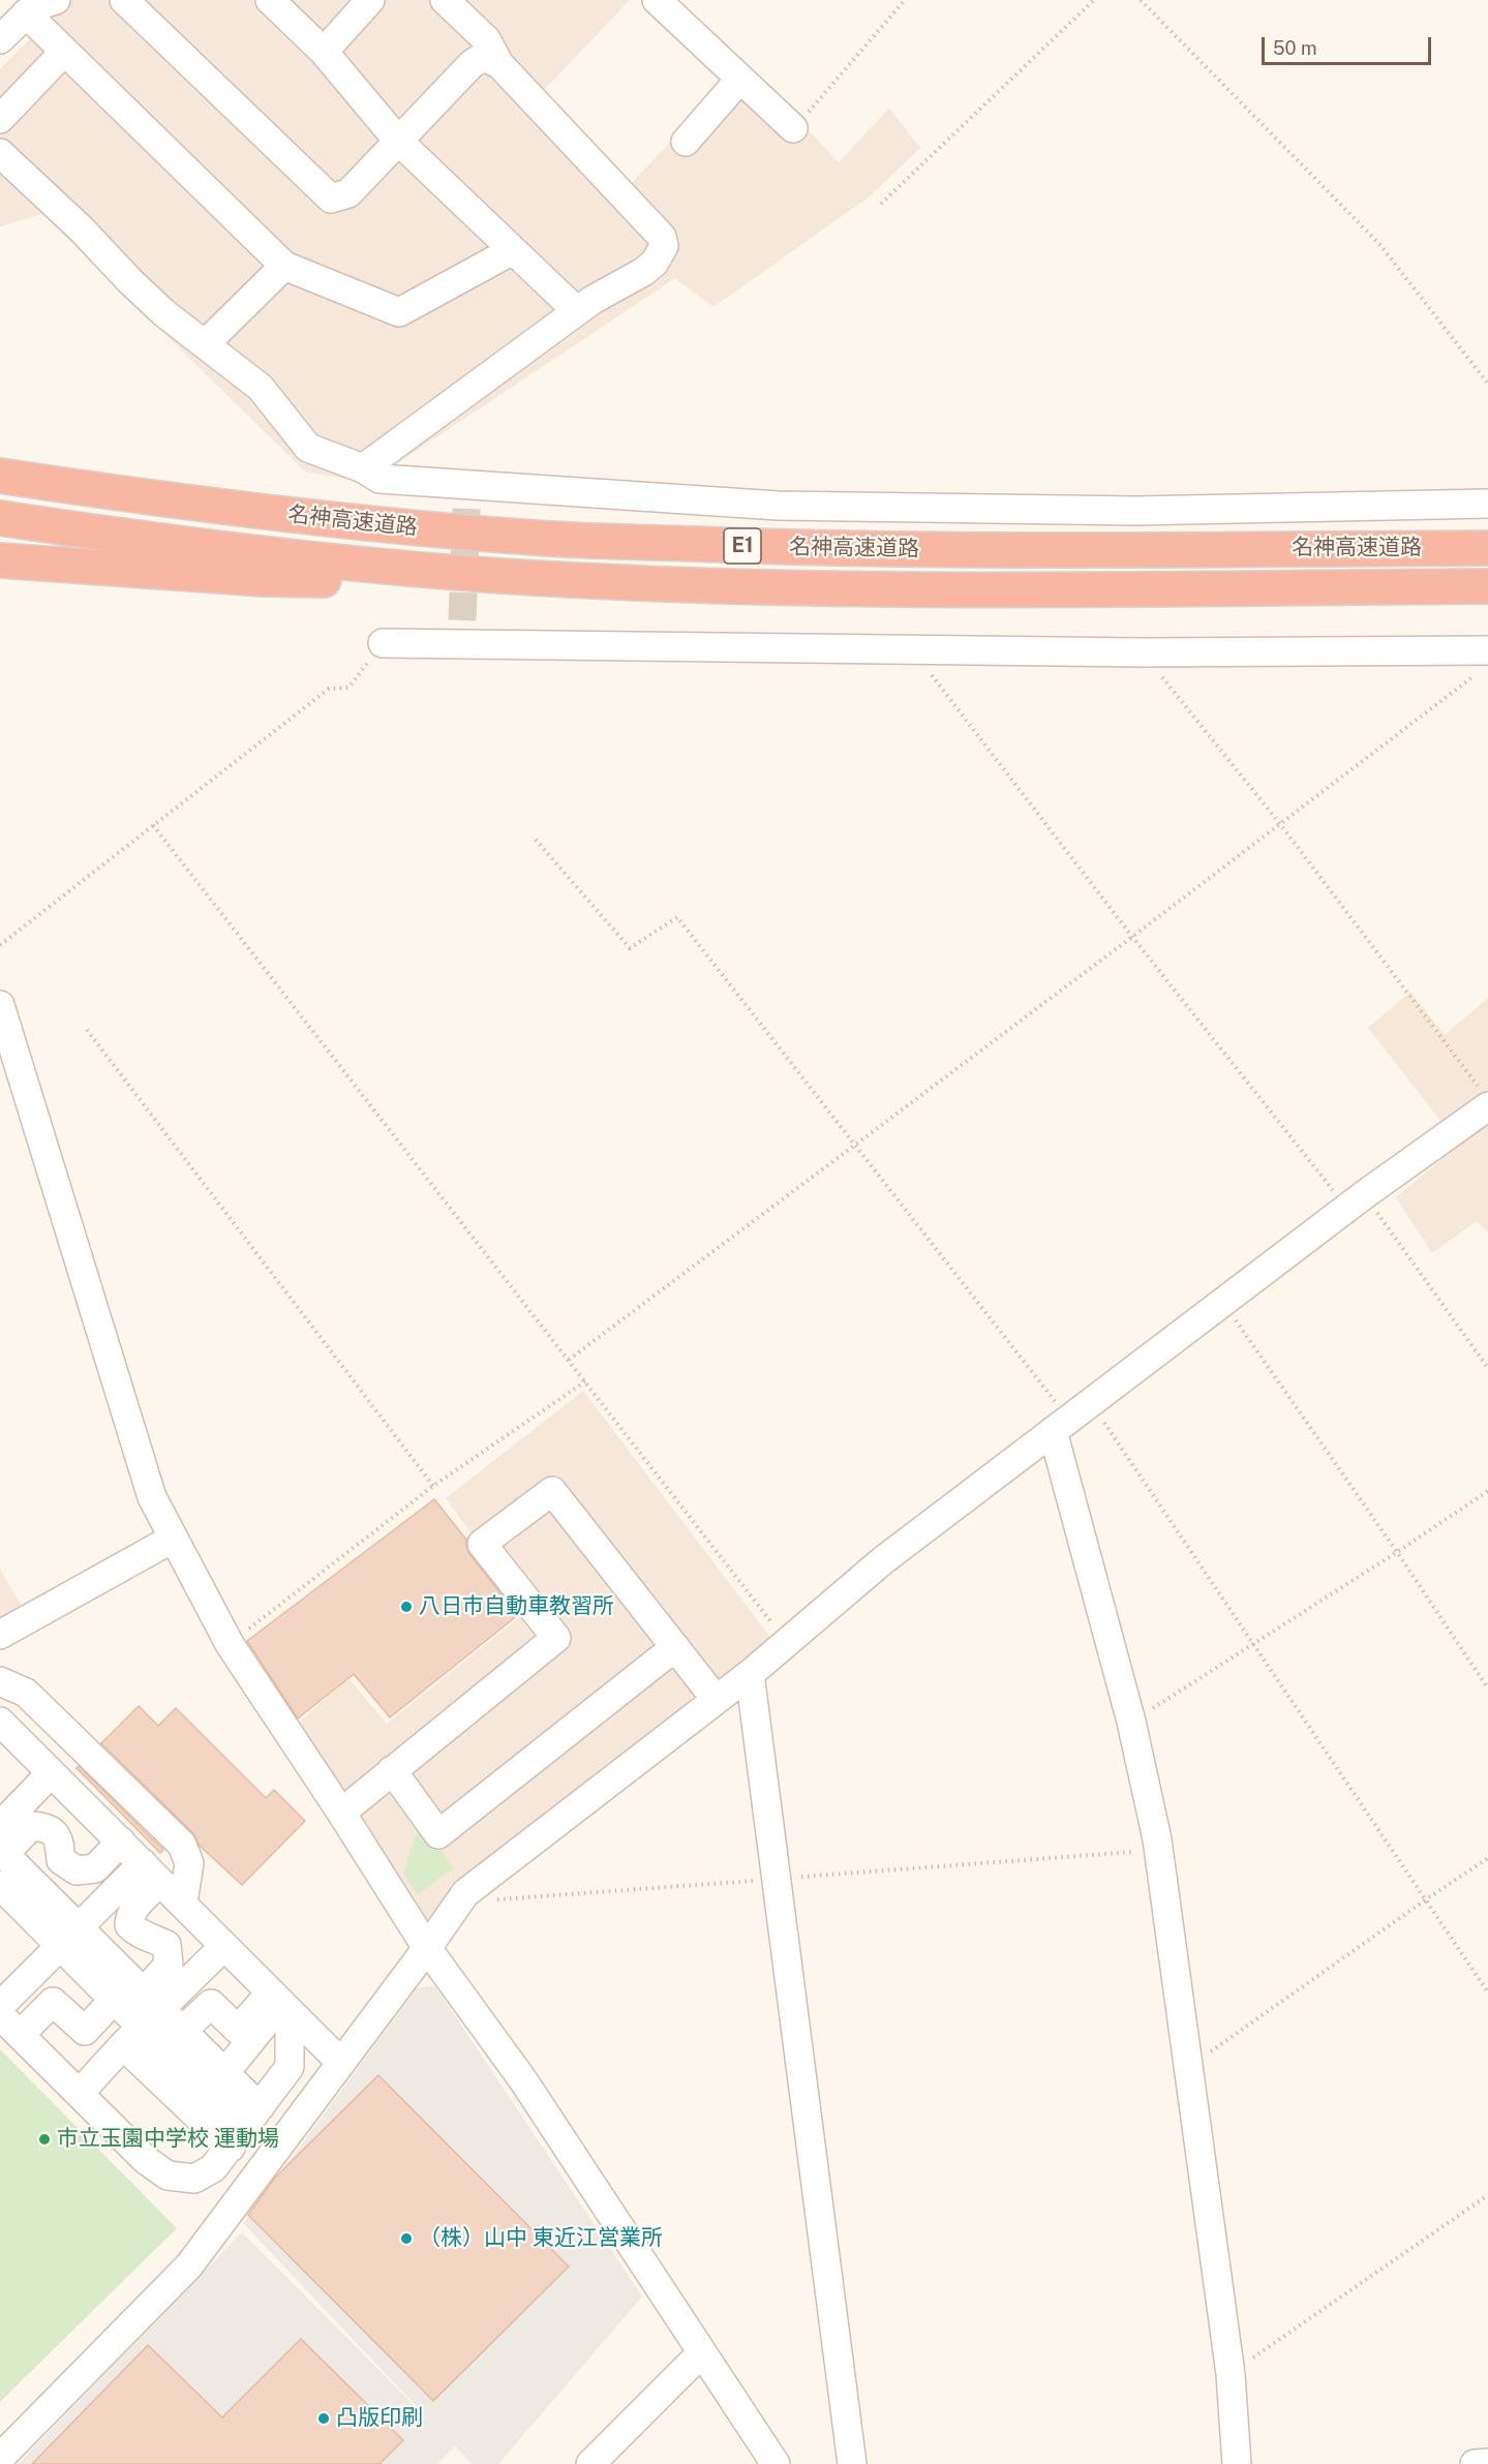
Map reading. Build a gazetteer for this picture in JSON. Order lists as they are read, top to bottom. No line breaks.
{"streets":{"highway":["名神高速道路","E1"]},"places":["八日市自動車教習所","市立玉園中学校 運動場","（株）山中 東近江営業所","凸版印刷"],"scale_bar":"50 m"}
